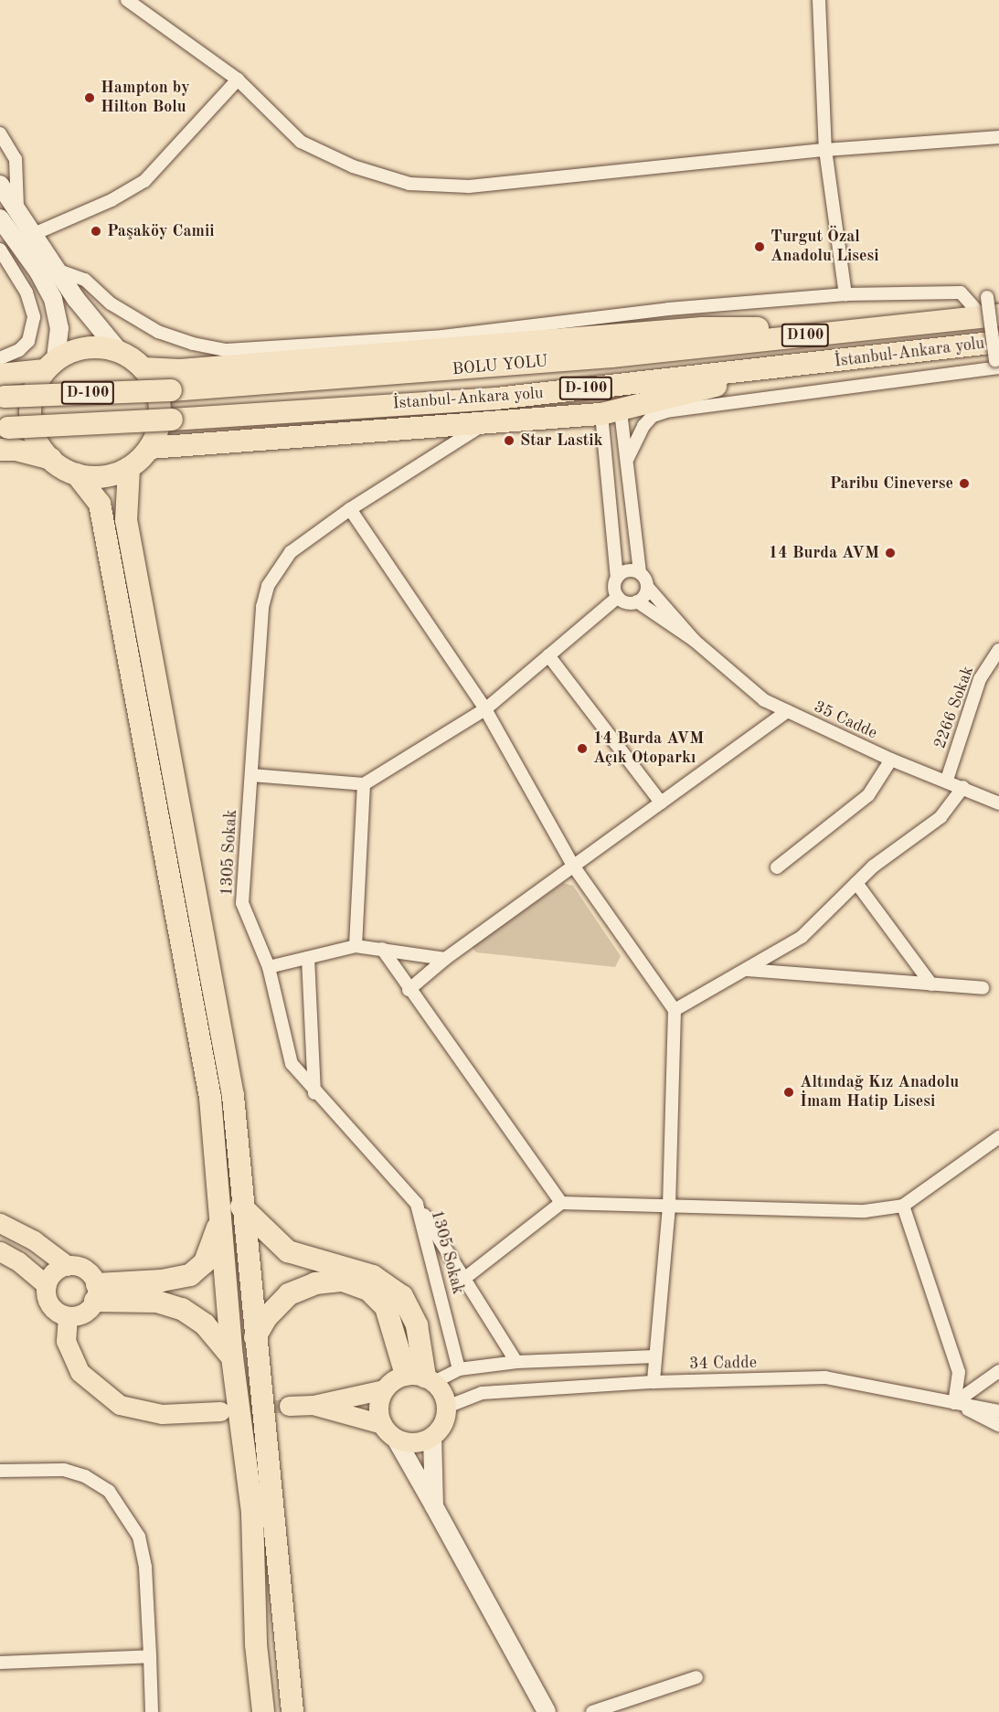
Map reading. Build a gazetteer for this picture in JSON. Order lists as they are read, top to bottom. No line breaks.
{"streets":{"highway":["D100","İstanbul-Ankara yolu","BOLU YOLU","D-100"],"street":["2266 Sokak","35 Cadde","1305 Sokak","34 Cadde"]},"crossings":[["2266 Sokak","35 Cadde"]],"places":["Hampton by Hilton Bolu","Paşaköy Camii","Turgut Özal Anadolu Lisesi","Star Lastik","Paribu Cineverse","14 Burda AVM","14 Burda AVM Açık Otoparkı","Altındağ Kız Anadolu İmam Hatip Lisesi"]}
